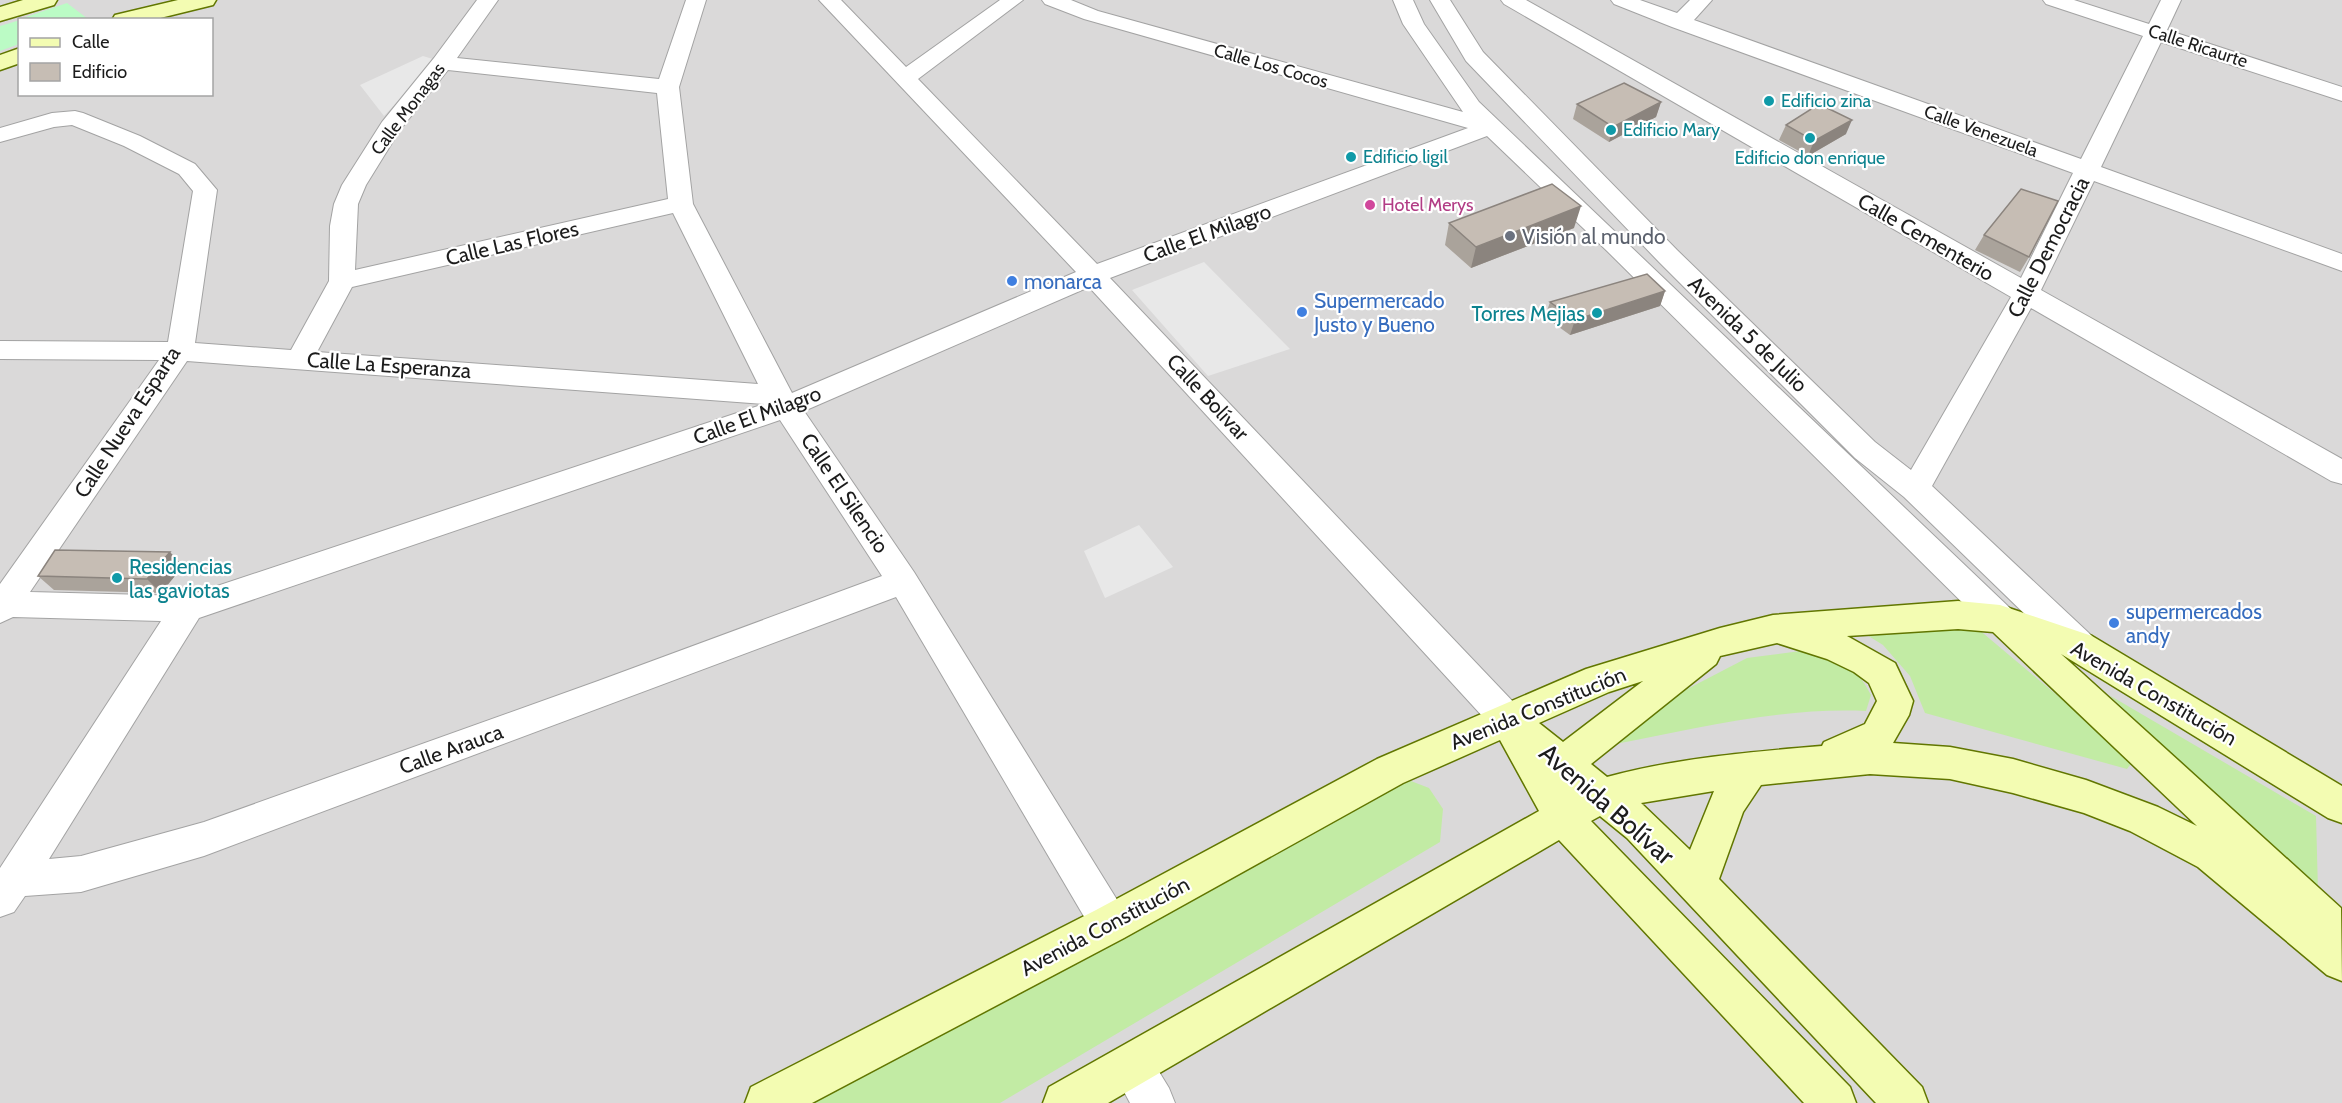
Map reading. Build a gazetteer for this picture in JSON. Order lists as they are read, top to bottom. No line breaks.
{"streets":{"main road":["Avenida Constitución","Avenida Bolívar"],"street":["Calle Ricaurte","Calle Los Cocos","Calle Monagas","Calle Venezuela","Calle El Milagro","Calle Cementerio","Calle Las Flores","Calle Democracia","Avenida 5 de Julio","Calle La Esperanza","Calle Bolívar","Calle Nueva Esparta","Calle El Silencio","Calle Arauca"]},"crossings":[["Calle Ricaurte","Calle Democracia"],["Calle Los Cocos","Calle El Milagro"],["Calle Los Cocos","Avenida 5 de Julio"],["Calle Monagas","Calle Las Flores"],["Calle Monagas","Calle La Esperanza"],["Calle Venezuela","Calle Democracia"],["Calle El Milagro","Avenida 5 de Julio"],["Calle El Milagro","Calle La Esperanza"],["Calle El Milagro","Calle Bolívar"],["Calle El Milagro","Calle Nueva Esparta"],["Calle El Milagro","Calle El Silencio"],["Calle Cementerio","Calle Democracia"],["Calle Las Flores","Calle El Silencio"],["Calle Democracia","Avenida 5 de Julio"],["Avenida 5 de Julio","Avenida Constitución"],["Calle La Esperanza","Calle Nueva Esparta"],["Calle La Esperanza","Calle El Silencio"],["Calle Bolívar","Avenida Constitución"],["Calle Bolívar","Avenida Bolívar"],["Calle El Silencio","Avenida Constitución"],["Calle El Silencio","Calle Arauca"],["Avenida Constitución","Avenida Bolívar"]],"places":["Edificio zina","Edificio Mary","Edificio don enrique","Edificio ligil","Hotel Merys","Visión al mundo","monarca","Supermercado Justo y Bueno","Torres Mejias","Residencias las gaviotas","supermercados andy"],"legend":["Calle","Edificio"]}
